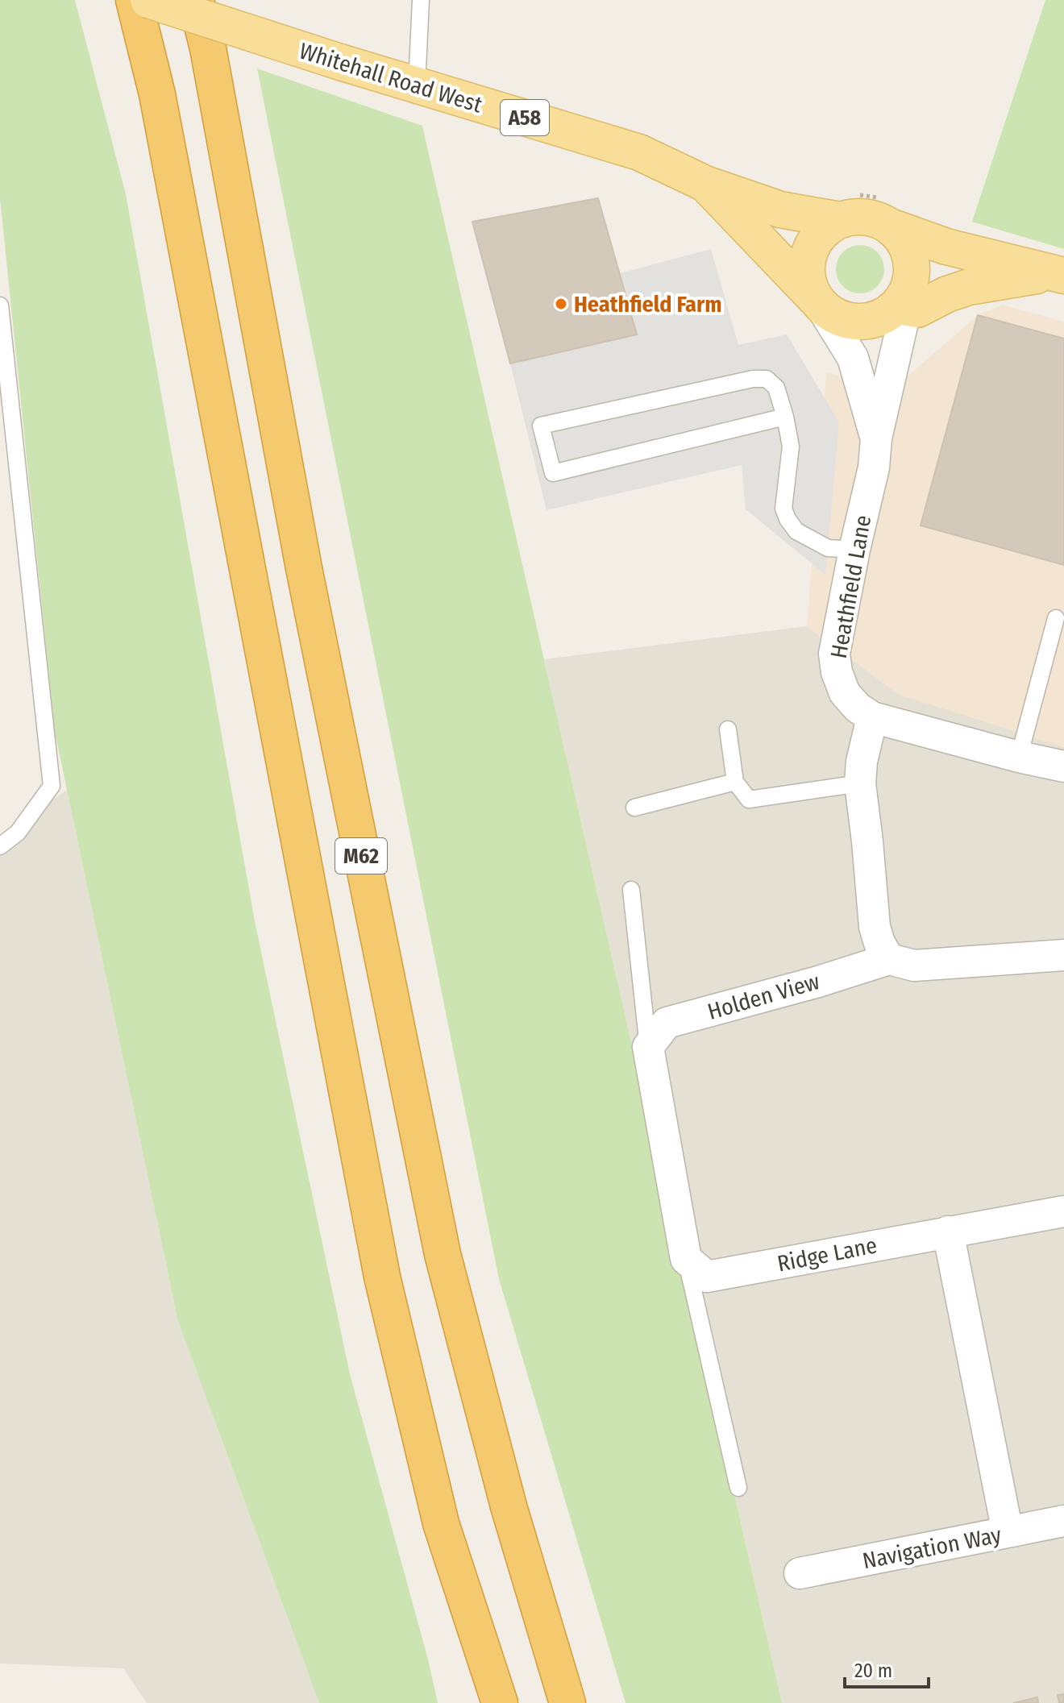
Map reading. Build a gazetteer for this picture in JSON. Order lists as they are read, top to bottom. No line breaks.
{"streets":{"highway":["M62"],"main road":["Whitehall Road West","A58"],"street":["Heathfield Lane","Holden View","Ridge Lane","Navigation Way"]},"crossings":[["Whitehall Road West","A58"],["Whitehall Road West","Heathfield Lane"],["A58","Heathfield Lane"]],"places":["Heathfield Farm"],"scale_bar":"20 m"}
